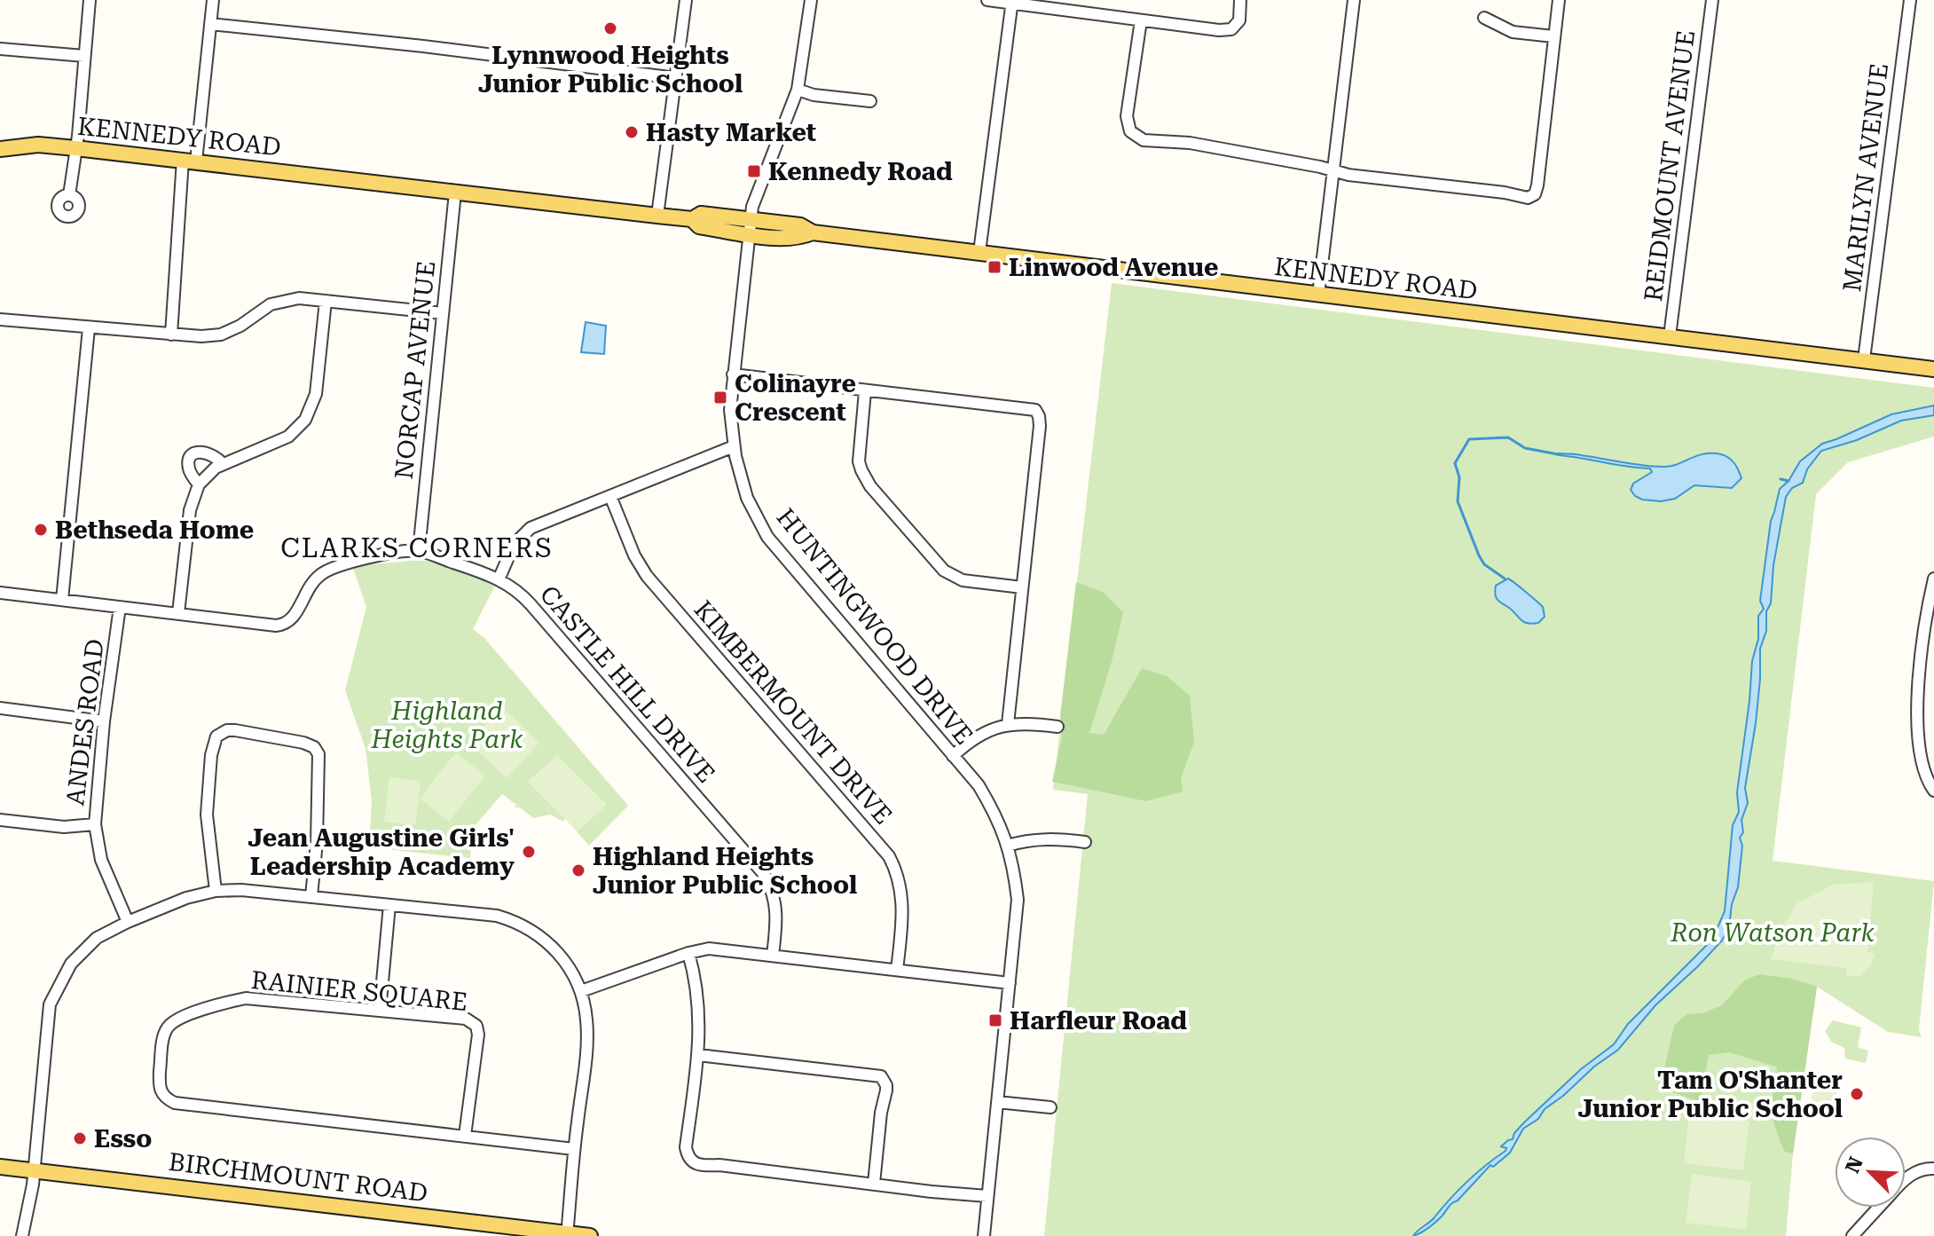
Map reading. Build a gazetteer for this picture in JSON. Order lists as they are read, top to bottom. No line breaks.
{"streets":{"main road":["KENNEDY ROAD","BIRCHMOUNT ROAD"],"street":["REIDMOUNT AVENUE","MARILYN AVENUE","NORCAP AVENUE","HUNTINGWOOD DRIVE","CASTLE HILL DRIVE","KIMBERMOUNT DRIVE","ANDES ROAD","RAINIER SQUARE"]},"crossings":[["KENNEDY ROAD","REIDMOUNT AVENUE"],["KENNEDY ROAD","MARILYN AVENUE"],["KENNEDY ROAD","NORCAP AVENUE"],["KENNEDY ROAD","HUNTINGWOOD DRIVE"],["NORCAP AVENUE","CASTLE HILL DRIVE"],["CASTLE HILL DRIVE","ANDES ROAD"]],"districts":["CLARKS CORNERS"],"parks":["Highland Heights Park","Ron Watson Park"],"places":{"other":["Lynnwood Heights Junior Public School","Hasty Market","Bethseda Home","Jean Augustine Girls' Leadership Academy","Highland Heights Junior Public School","Tam O'Shanter Junior Public School","Esso"],"transit":["Kennedy Road","Linwood Avenue","Colinayre Crescent","Harfleur Road"]},"north":"top left"}
